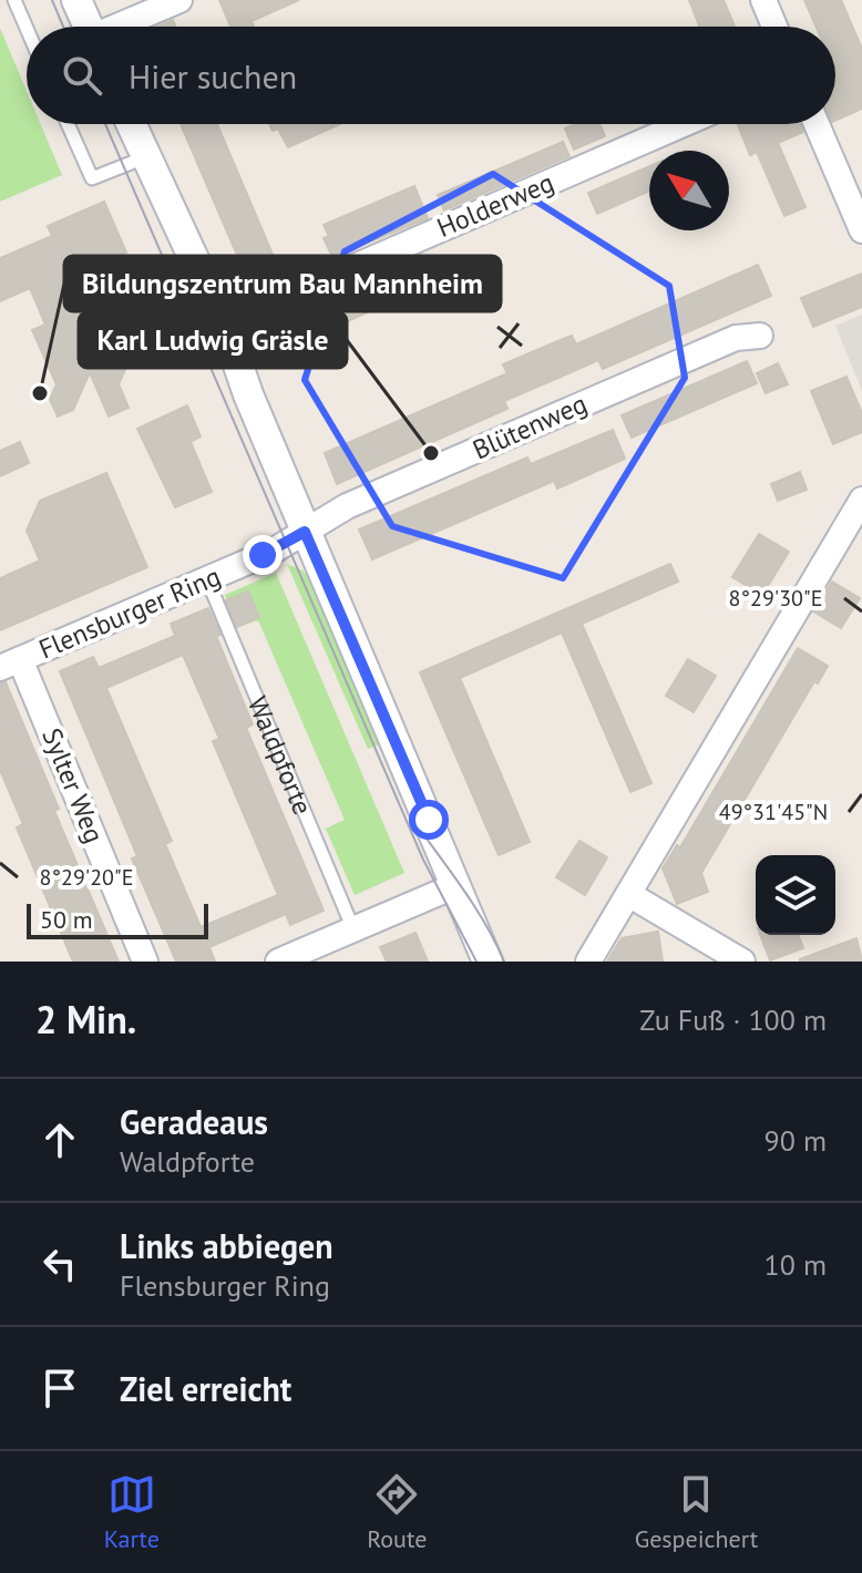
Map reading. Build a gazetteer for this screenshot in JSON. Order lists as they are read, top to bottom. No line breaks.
{"streets":{"street":["Holderweg","Blütenweg","Flensburger Ring","Sylter Weg"],"lane":["Waldpforte"]},"crossings":[["Blütenweg","Flensburger Ring"],["Flensburger Ring","Waldpforte"],["Flensburger Ring","Sylter Weg"]],"places":["Bildungszentrum Bau Mannheim","Karl Ludwig Gräsle"],"scale_bar":"50 m","north":"top left","page":{"search":"Hier suchen","scale":"50 m","heading":["2 Min.","Zu Fuß · 100 m"],"list":[["Geradeaus","Waldpforte","90 m"],["Links abbiegen","Flensburger Ring","10 m"],"Ziel erreicht"],"nav":["Karte","Route","Gespeichert"]},"coordinates":["8°29'30\"E","49°31'45\"N","8°29'20\"E"]}
